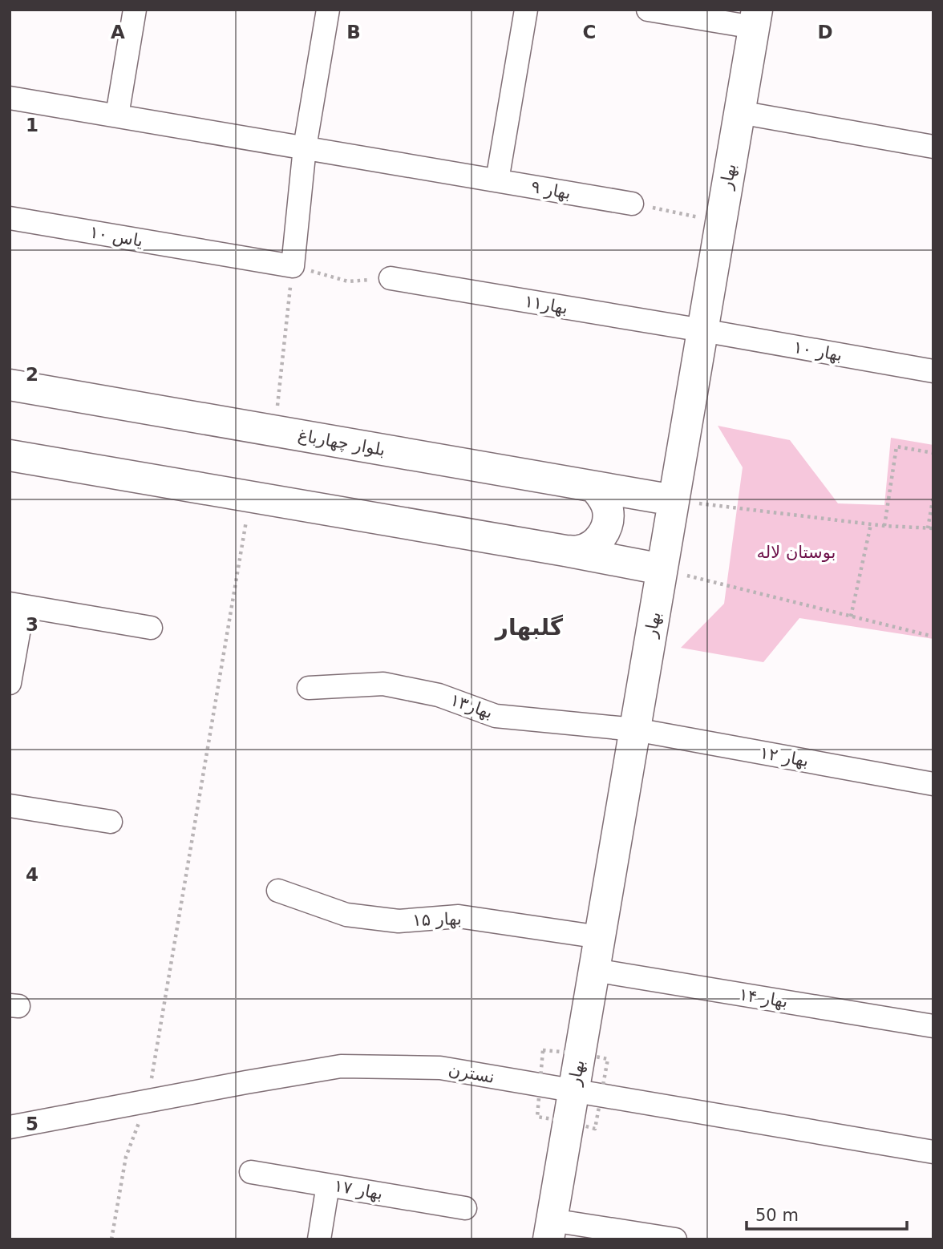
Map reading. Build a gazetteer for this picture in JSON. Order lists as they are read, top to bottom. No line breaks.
{"streets":{"street":["بهار","بهار ۹","یاس ۱۰","بهار۱۱","بهار ۱۰","بلوار چهارباغ","بهار۱۳","بهار ۱۲","بهار ۱۵","بهار ۱۴","نسترن","بهار ۱۷"]},"crossings":[["بهار","بهار۱۱"],["بهار","بهار ۱۰"],["بهار","بلوار چهارباغ"],["بهار","بهار۱۳"],["بهار","بهار ۱۲"],["بهار","بهار ۱۵"],["بهار","بهار ۱۴"],["بهار","نسترن"],["بهار۱۱","بهار ۱۰"],["بهار۱۳","بهار ۱۲"]],"districts":["گلبهار"],"parks":["بوستان لاله"],"scale_bar":"50 m","grid":{"columns":["A","B","C","D"],"rows":["1","2","3","4","5"]}}
